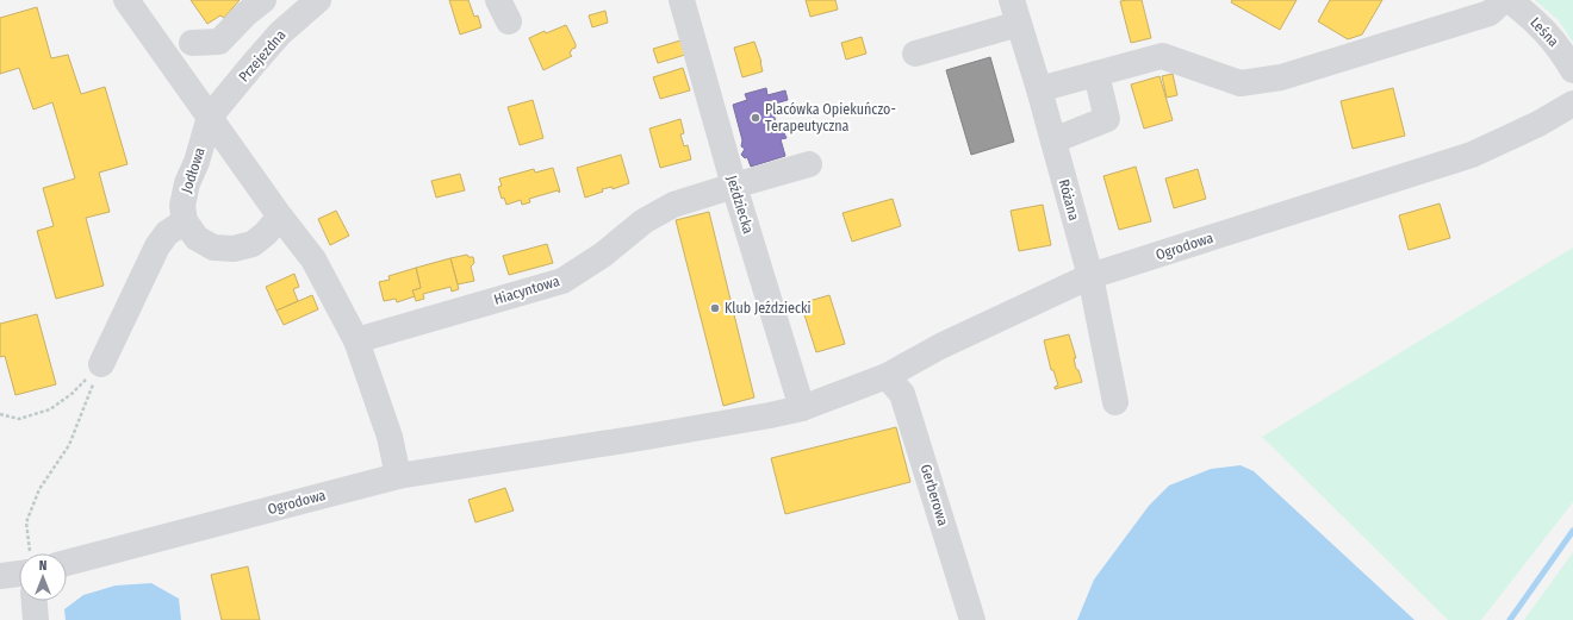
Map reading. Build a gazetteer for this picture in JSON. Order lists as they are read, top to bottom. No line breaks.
{"streets":{"street":["Leśna","Przejezdna","Jodłowa","Różana","Jeździecka","Ogrodowa","Hiacyntowa","Gerberowa"]},"crossings":[["Przejezdna","Jodłowa"],["Jodłowa","Hiacyntowa"],["Różana","Ogrodowa"],["Jeździecka","Ogrodowa"],["Jeździecka","Hiacyntowa"],["Ogrodowa","Gerberowa"]],"places":["Placówka Opiekuńczo- Terapeutyczna","Klub Jeździecki"],"north":"top"}
